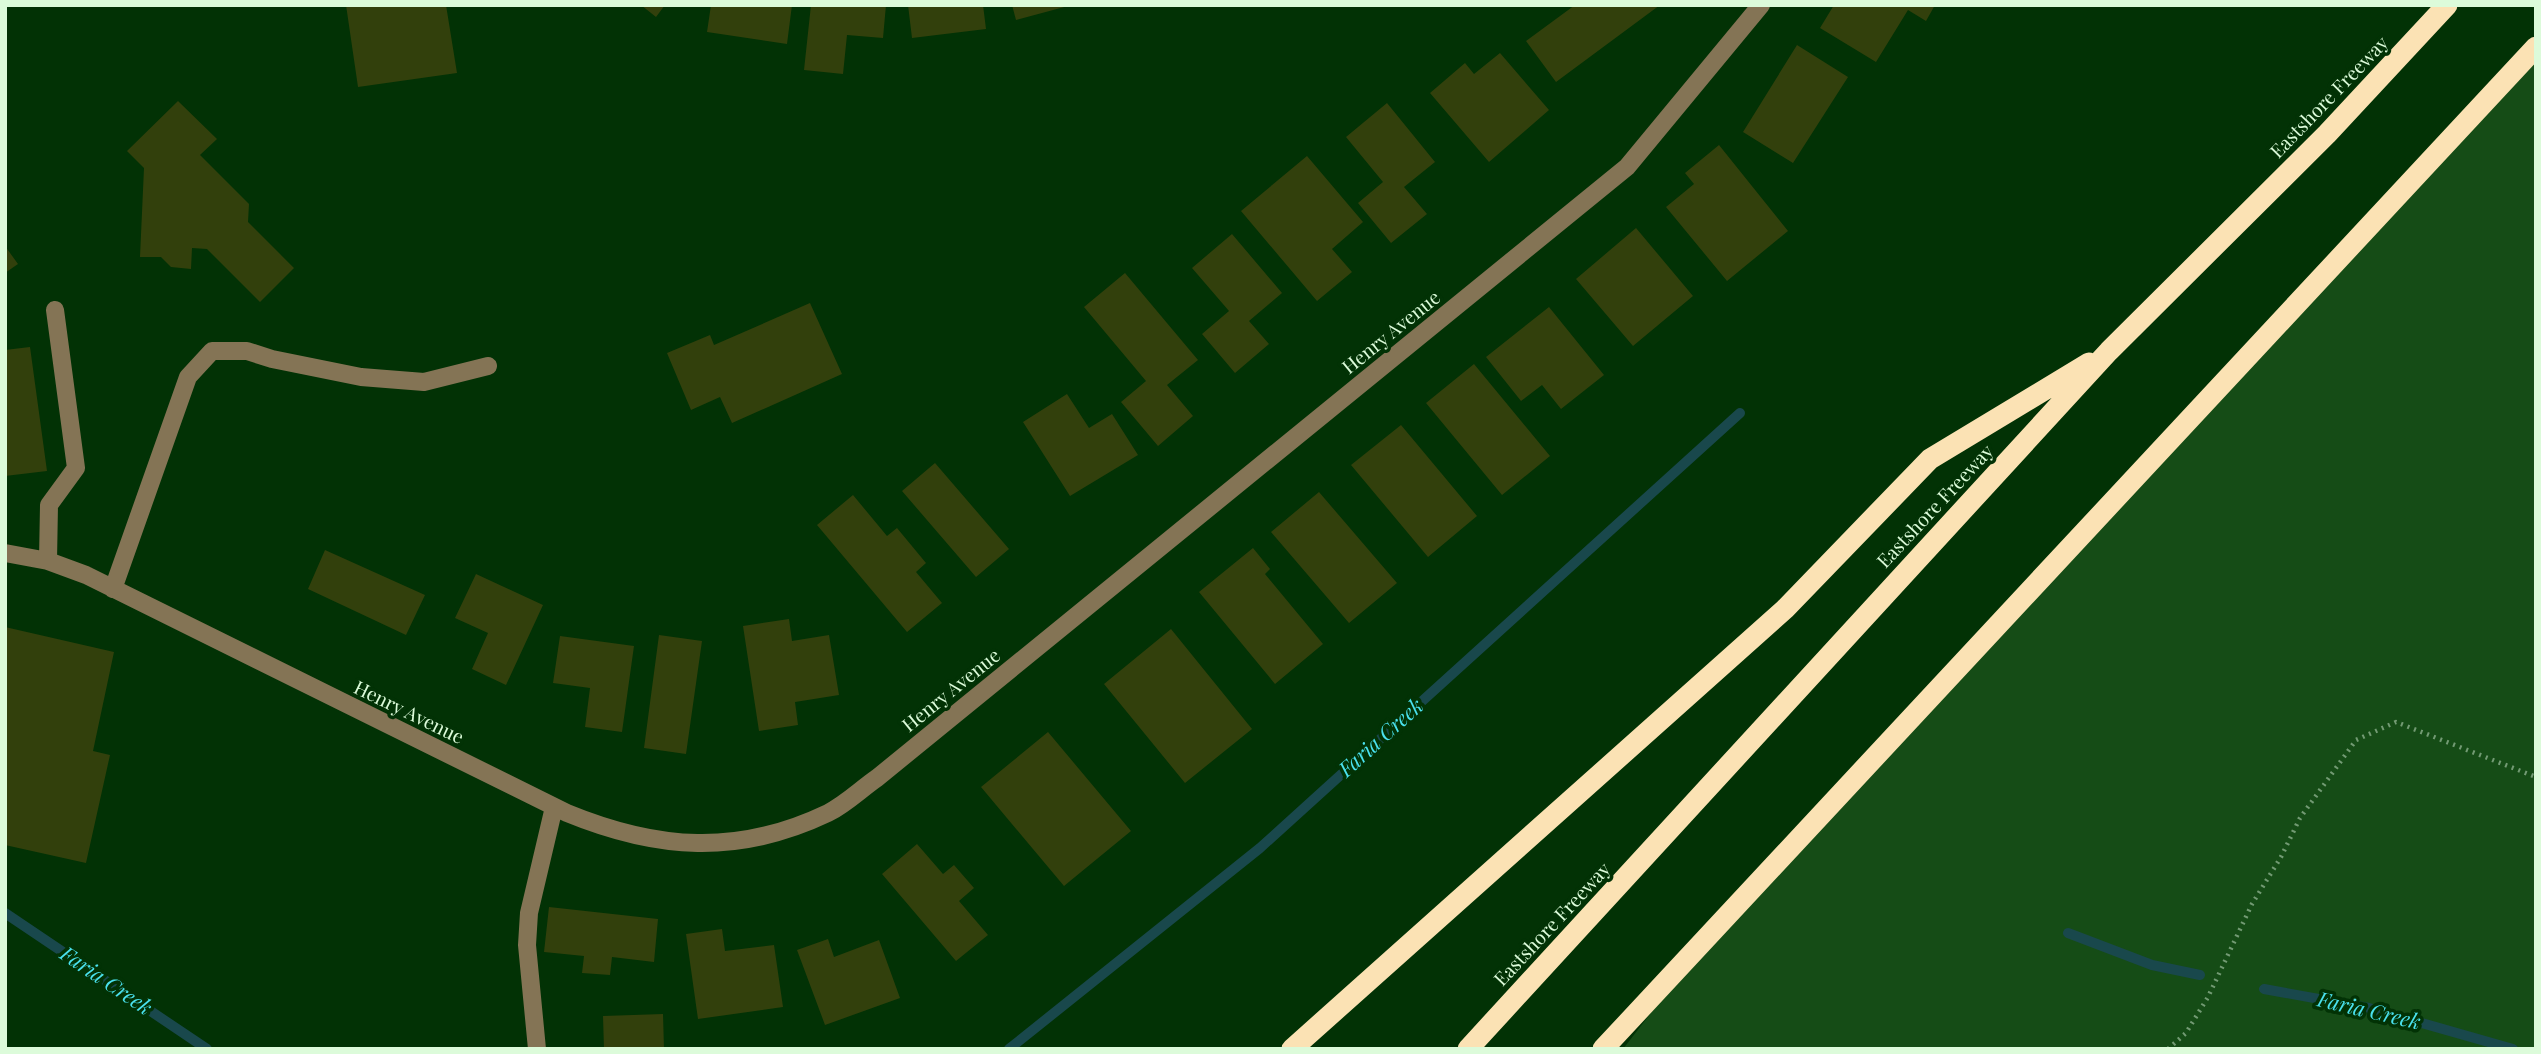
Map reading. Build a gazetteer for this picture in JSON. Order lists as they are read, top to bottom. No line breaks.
{"streets":{"highway":["Eastshore Freeway"],"street":["Henry Avenue"]},"water":["Faria Creek"]}
